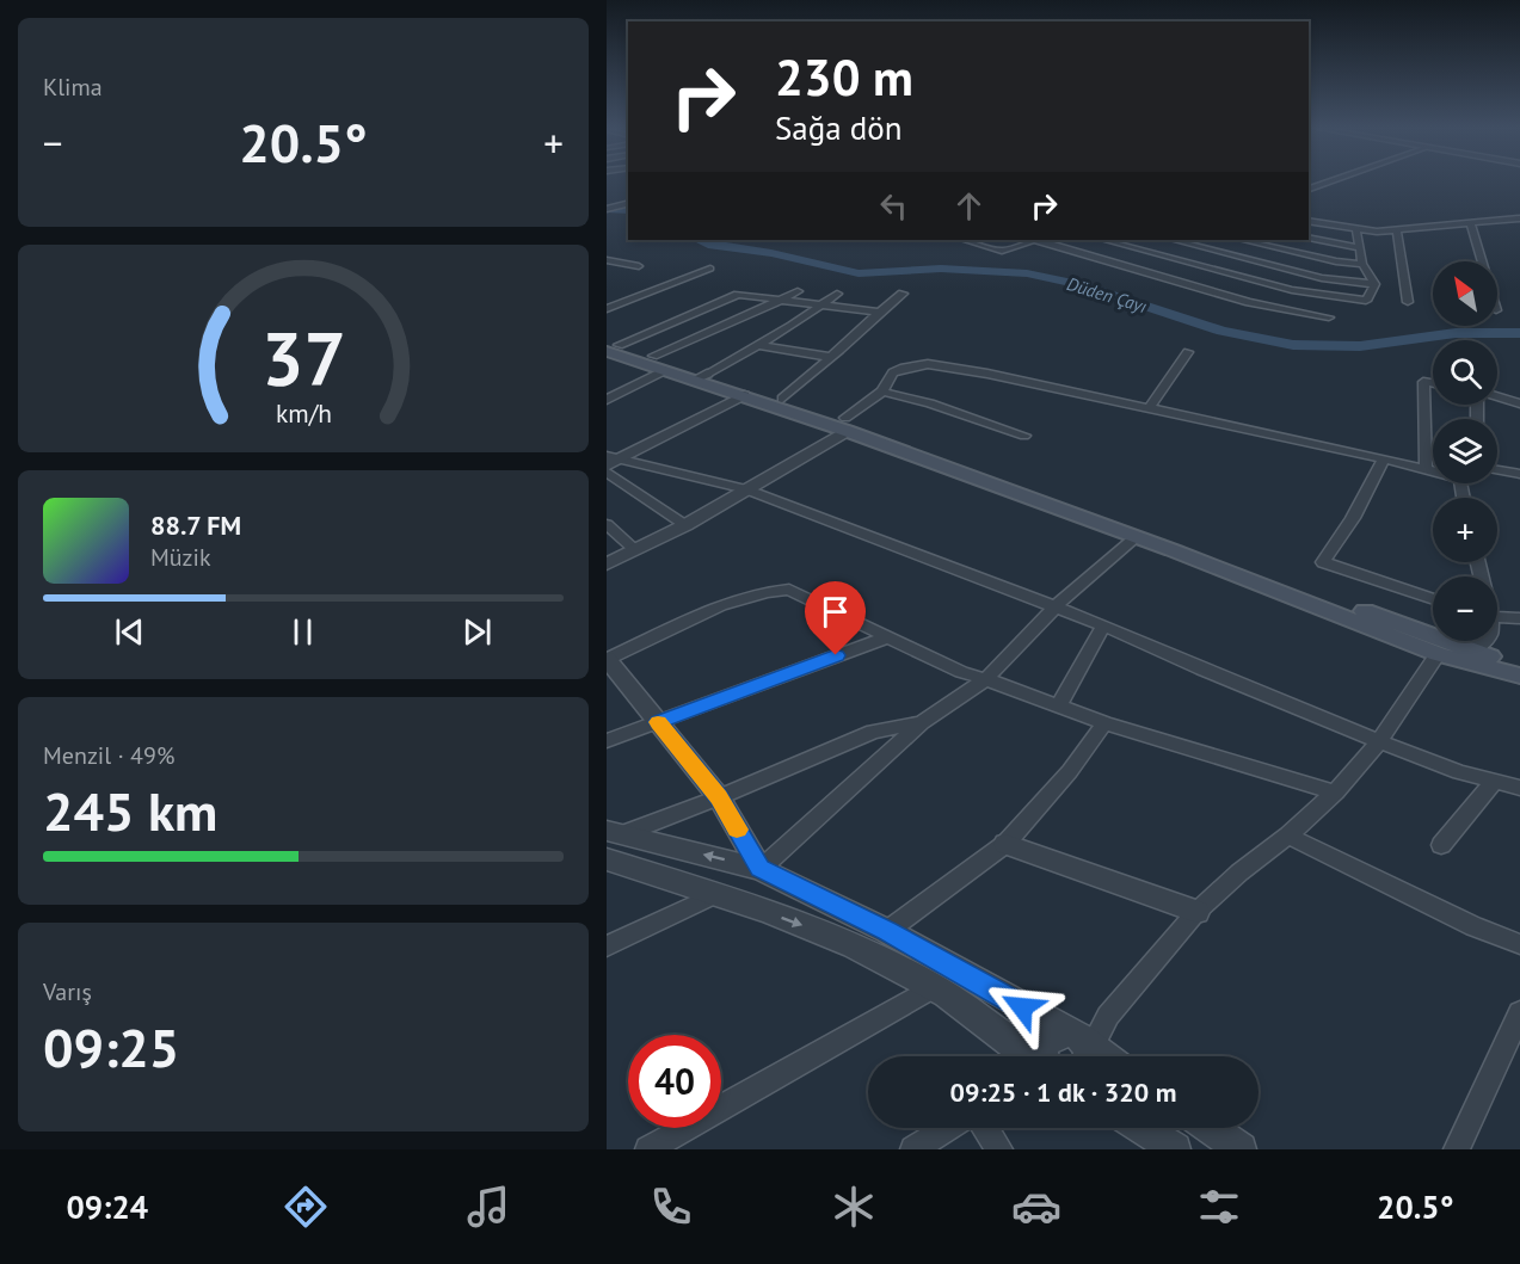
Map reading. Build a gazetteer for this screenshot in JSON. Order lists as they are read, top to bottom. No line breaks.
{"water":["Düden Çayı"],"north":"top left","page":{"tile":["Klima",["Menzil · 49%","245 km"],["Varış","09:25"]],"turn":["230 m","Sağa dön"],"heat":["−","20.5°","+"],"map_buttons":["+","−"],"song":["88.7 FM","Müzik"],"limit":"40","trip":"09:25 · 1 dk · 320 m","tabs":["09:24","20.5°"],"gauge":["37","km/h"]}}
